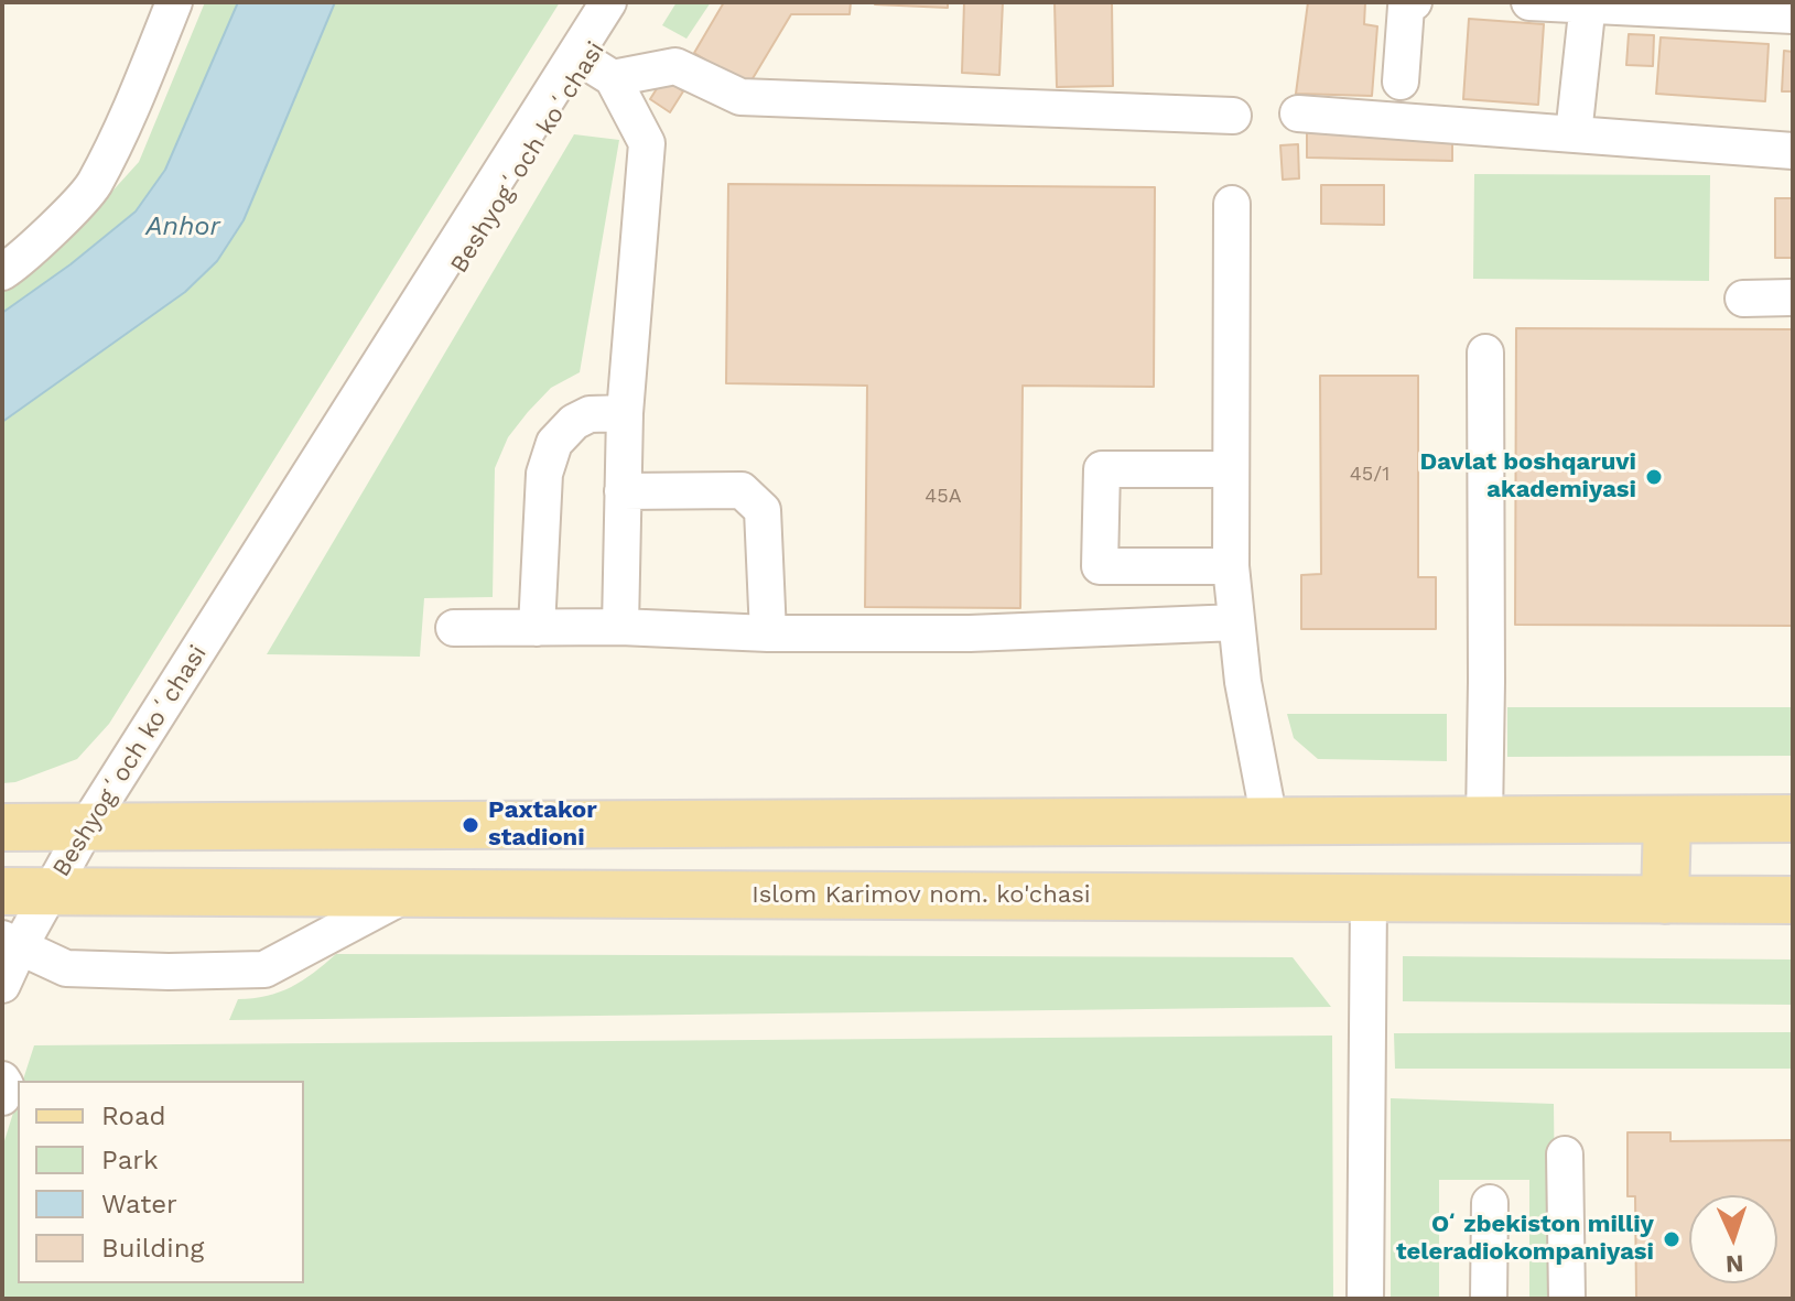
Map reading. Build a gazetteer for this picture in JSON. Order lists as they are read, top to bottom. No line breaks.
{"streets":{"main road":["Islom Karimov nom. ko'chasi"],"street":["Beshyogʻoch koʻchasi"]},"crossings":[["Beshyogʻoch koʻchasi","Islom Karimov nom. ko'chasi"]],"water":["Anhor"],"places":["Davlat boshqaruvi akademiyasi","Paxtakor stadioni","Oʻzbekiston milliy teleradiokompaniyasi"],"house_numbers":["45/1","45A"],"legend":["Road","Park","Water","Building"],"north":"bottom"}
